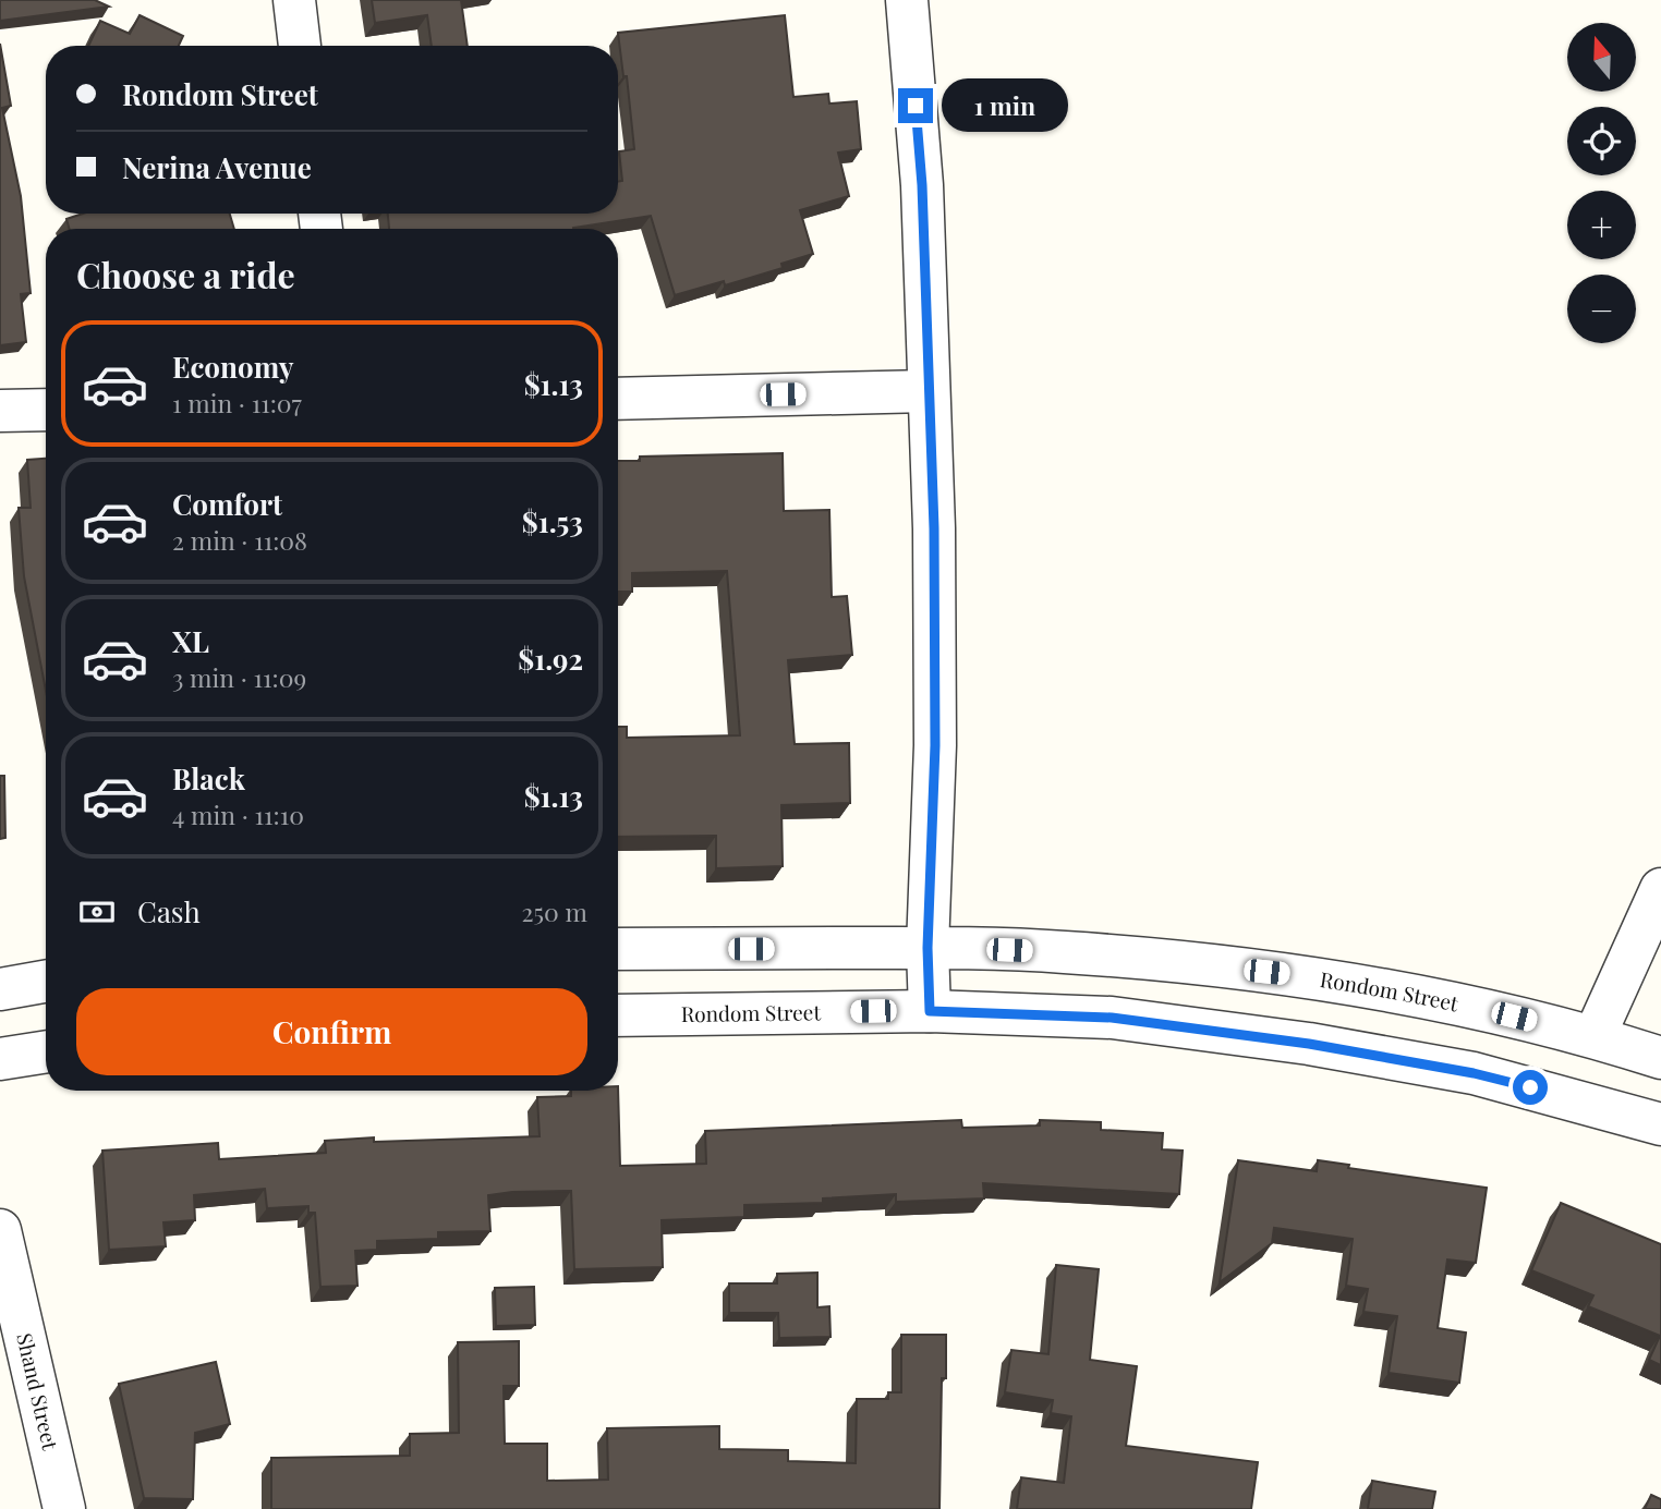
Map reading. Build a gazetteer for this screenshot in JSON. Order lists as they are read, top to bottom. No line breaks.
{"streets":{"street":["Rondom Street","Shand Street"]},"north":"top","page":{"map_buttons":["+","−"],"banner":["Rondom Street","Nerina Avenue"],"bubble":"1 min","heading":"Choose a ride","list":[{"name":"Economy","note":"1 min · 11:07","value":"$1.13"},{"name":"Comfort","note":"2 min · 11:08","value":"$1.53"},{"name":"XL","note":"3 min · 11:09","value":"$1.92"},{"name":"Black","note":"4 min · 11:10","value":"$1.13"}],"pay":["Cash","250 m"],"buttons":"Confirm"}}
